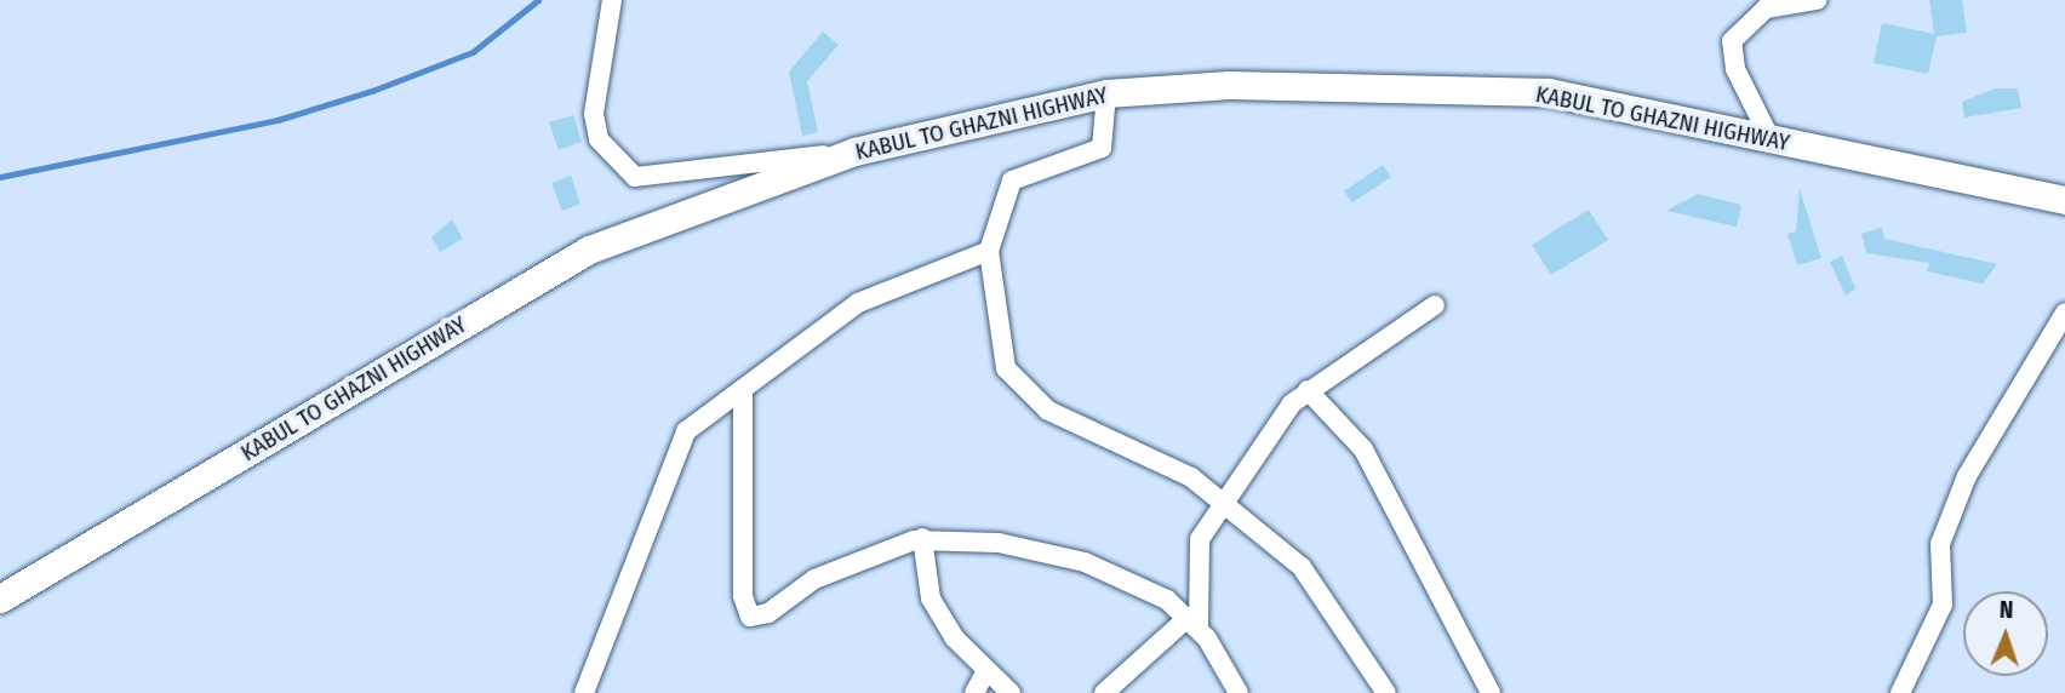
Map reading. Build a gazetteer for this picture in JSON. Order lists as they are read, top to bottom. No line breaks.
{"streets":{"highway":["KABUL TO GHAZNI HIGHWAY"]},"north":"top"}
